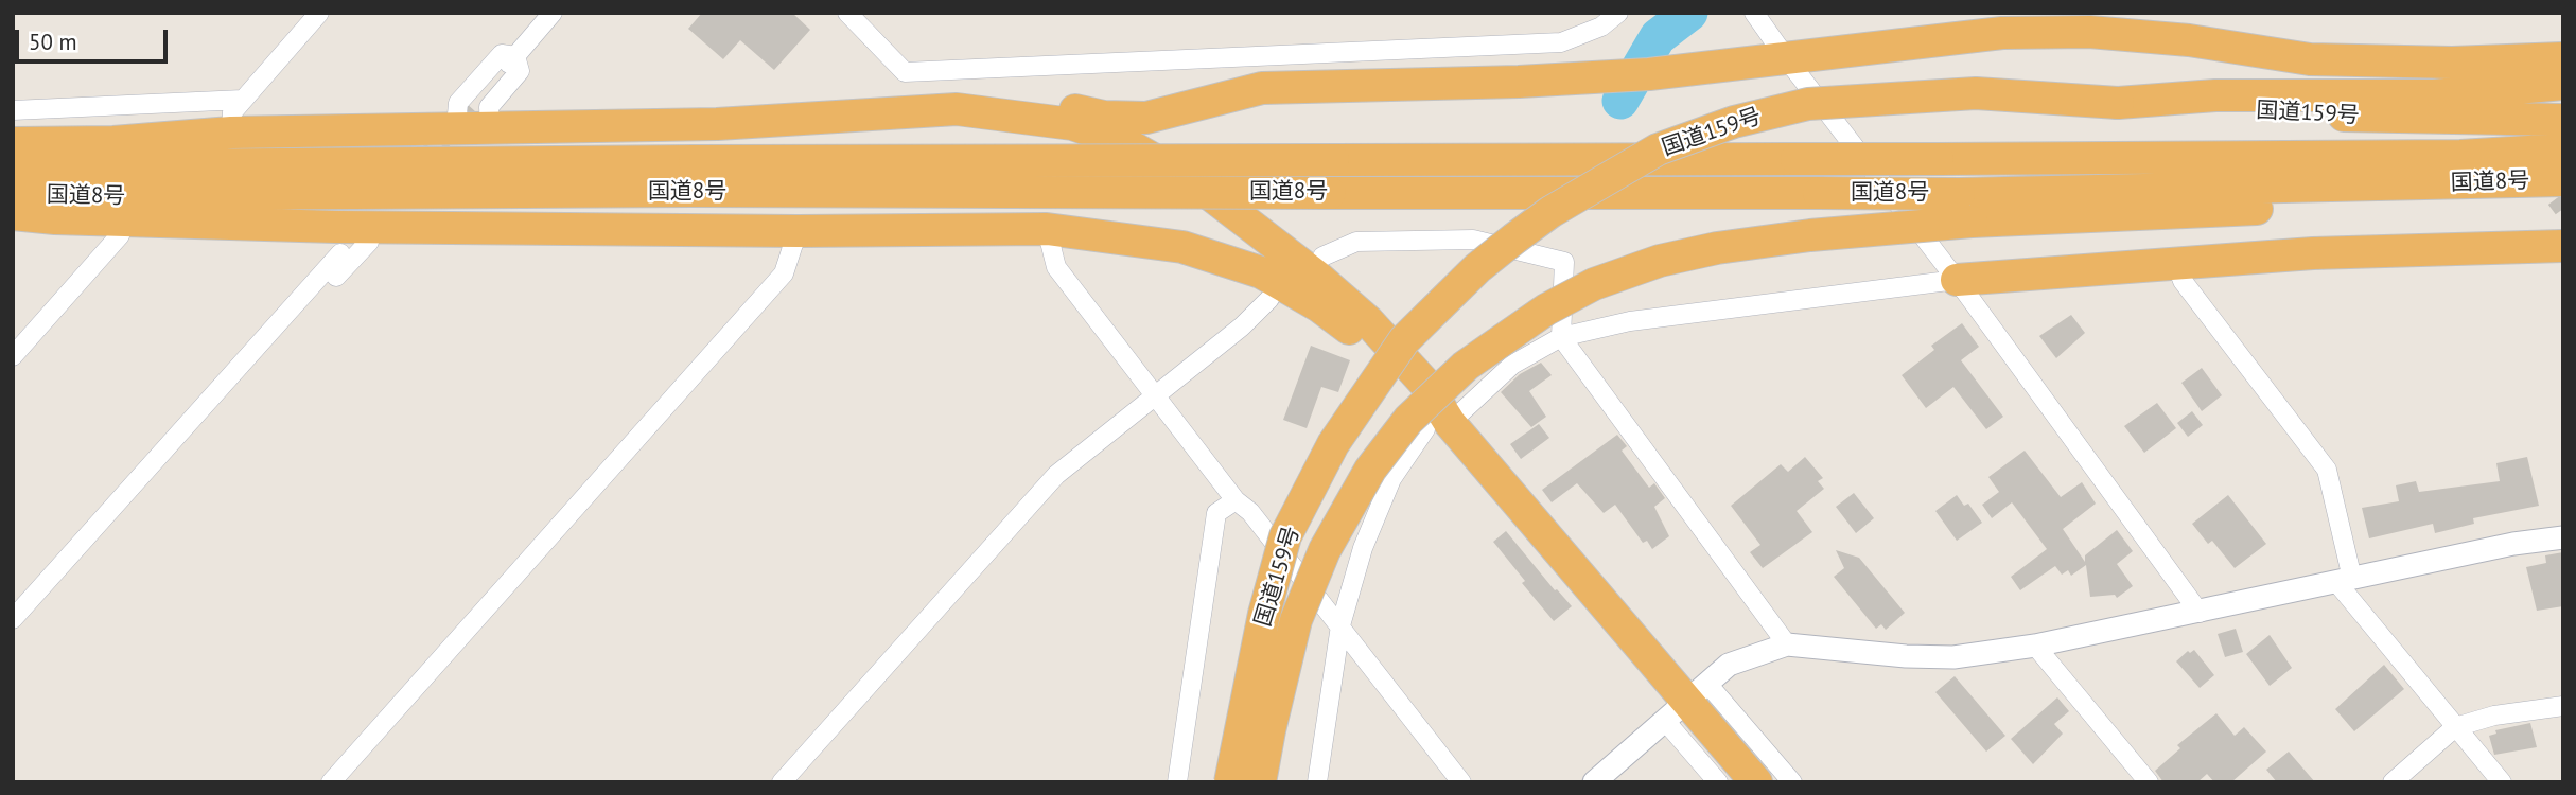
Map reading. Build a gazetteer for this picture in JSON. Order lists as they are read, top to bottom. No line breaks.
{"streets":{"highway":["国道159号","国道8号"]},"crossings":[["国道159号","国道8号"]],"scale_bar":"50 m"}
